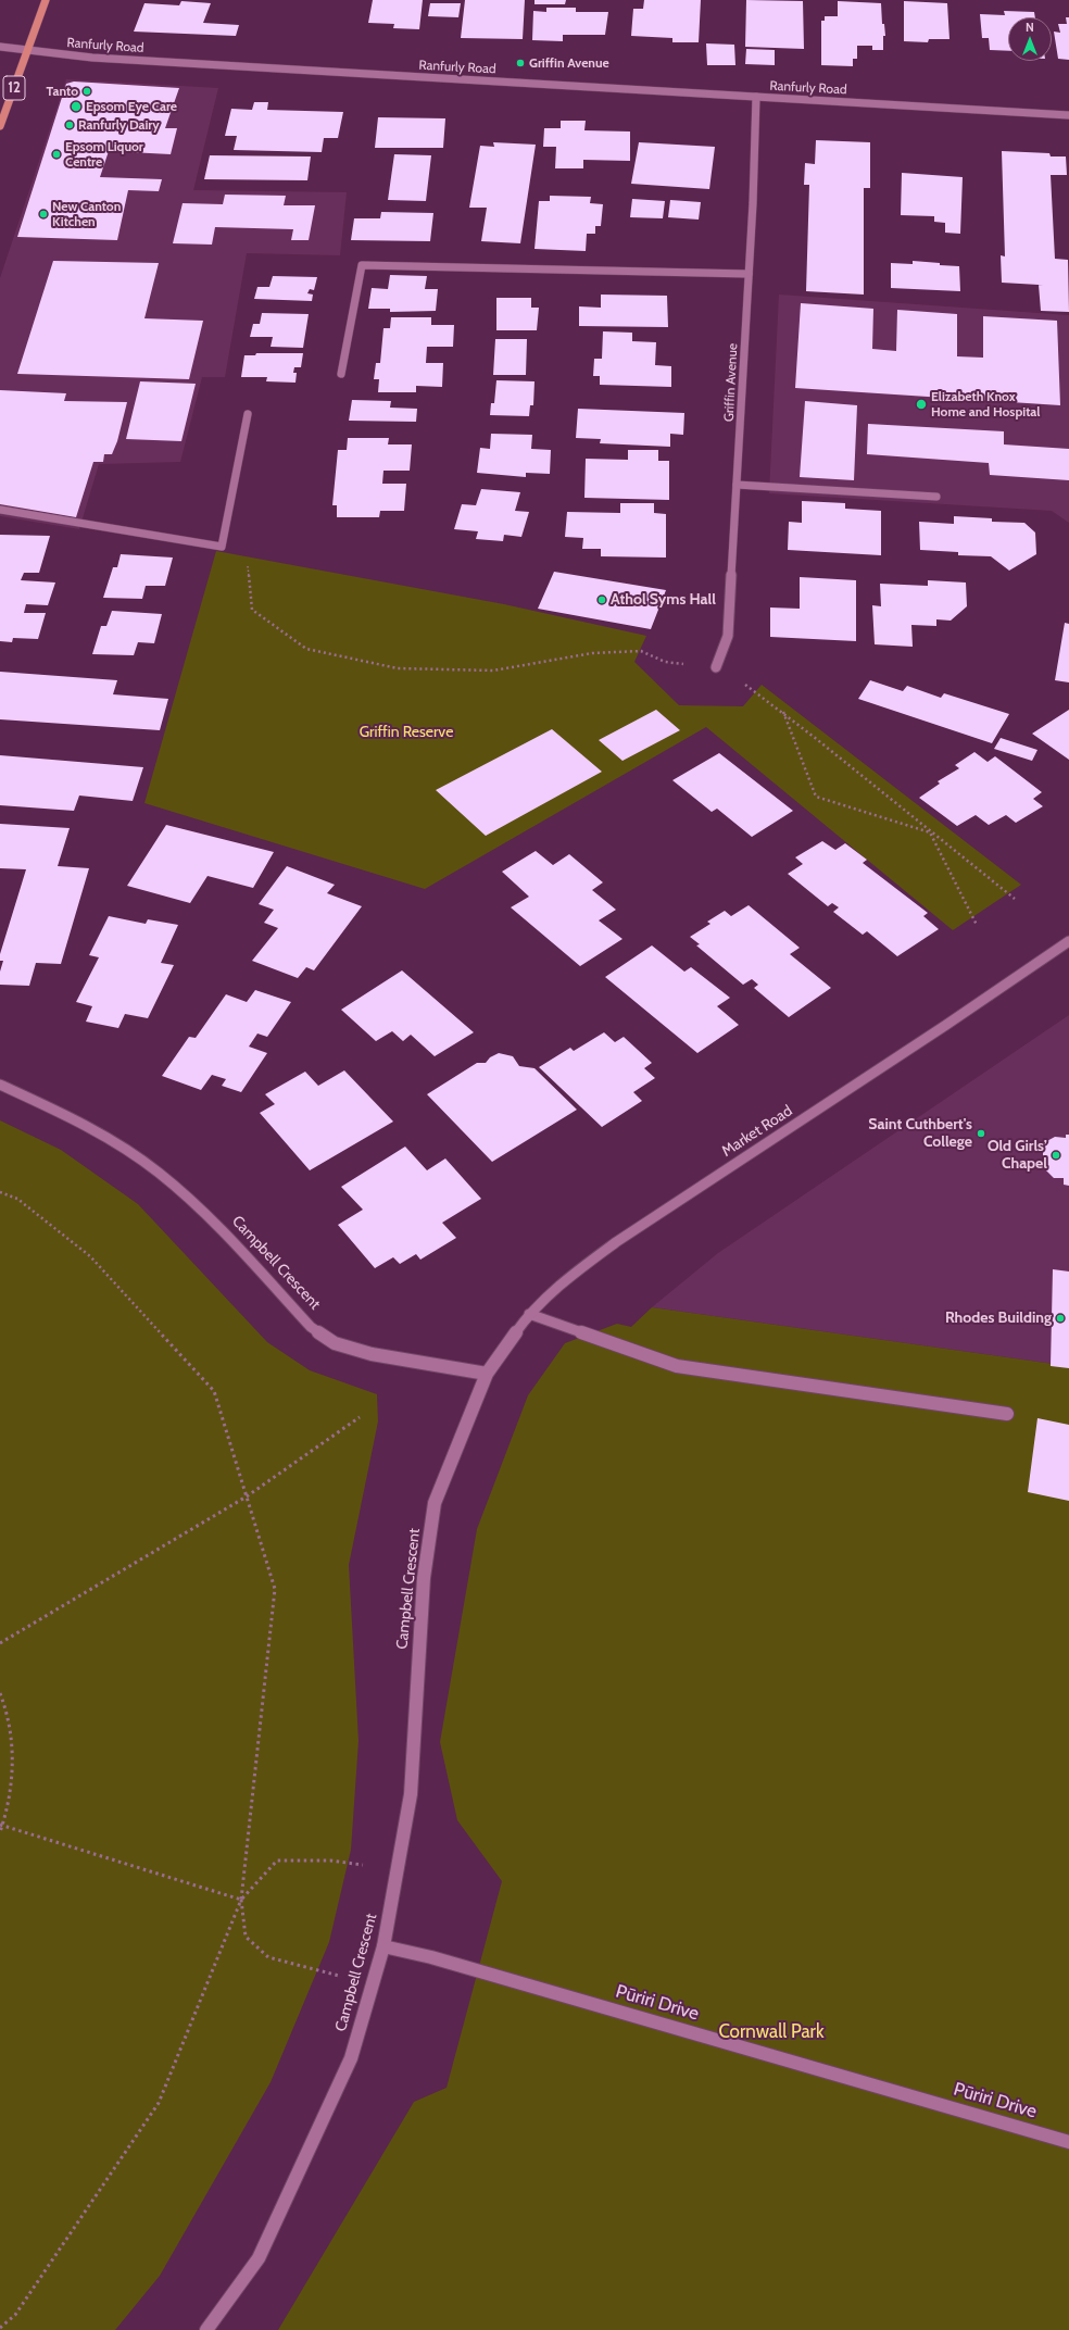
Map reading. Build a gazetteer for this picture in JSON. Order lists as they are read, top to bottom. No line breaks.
{"streets":{"main road":["Ranfurly Road","12","Griffin Avenue","Market Road","Campbell Crescent","Pūriri Drive"]},"crossings":[["Ranfurly Road","12"],["Ranfurly Road","Griffin Avenue"],["Market Road","Campbell Crescent"],["Campbell Crescent","Pūriri Drive"]],"parks":["Griffin Reserve","Cornwall Park"],"places":["Griffin Avenue","Tanto","Epsom Eye Care","Ranfurly Dairy","Epsom Liquor Centre","New Canton Kitchen","Elizabeth Knox Home and Hospital","Athol Syms Hall","Saint Cuthbert's College","Old Girls’ Chapel","Rhodes Building"],"north":"top"}
